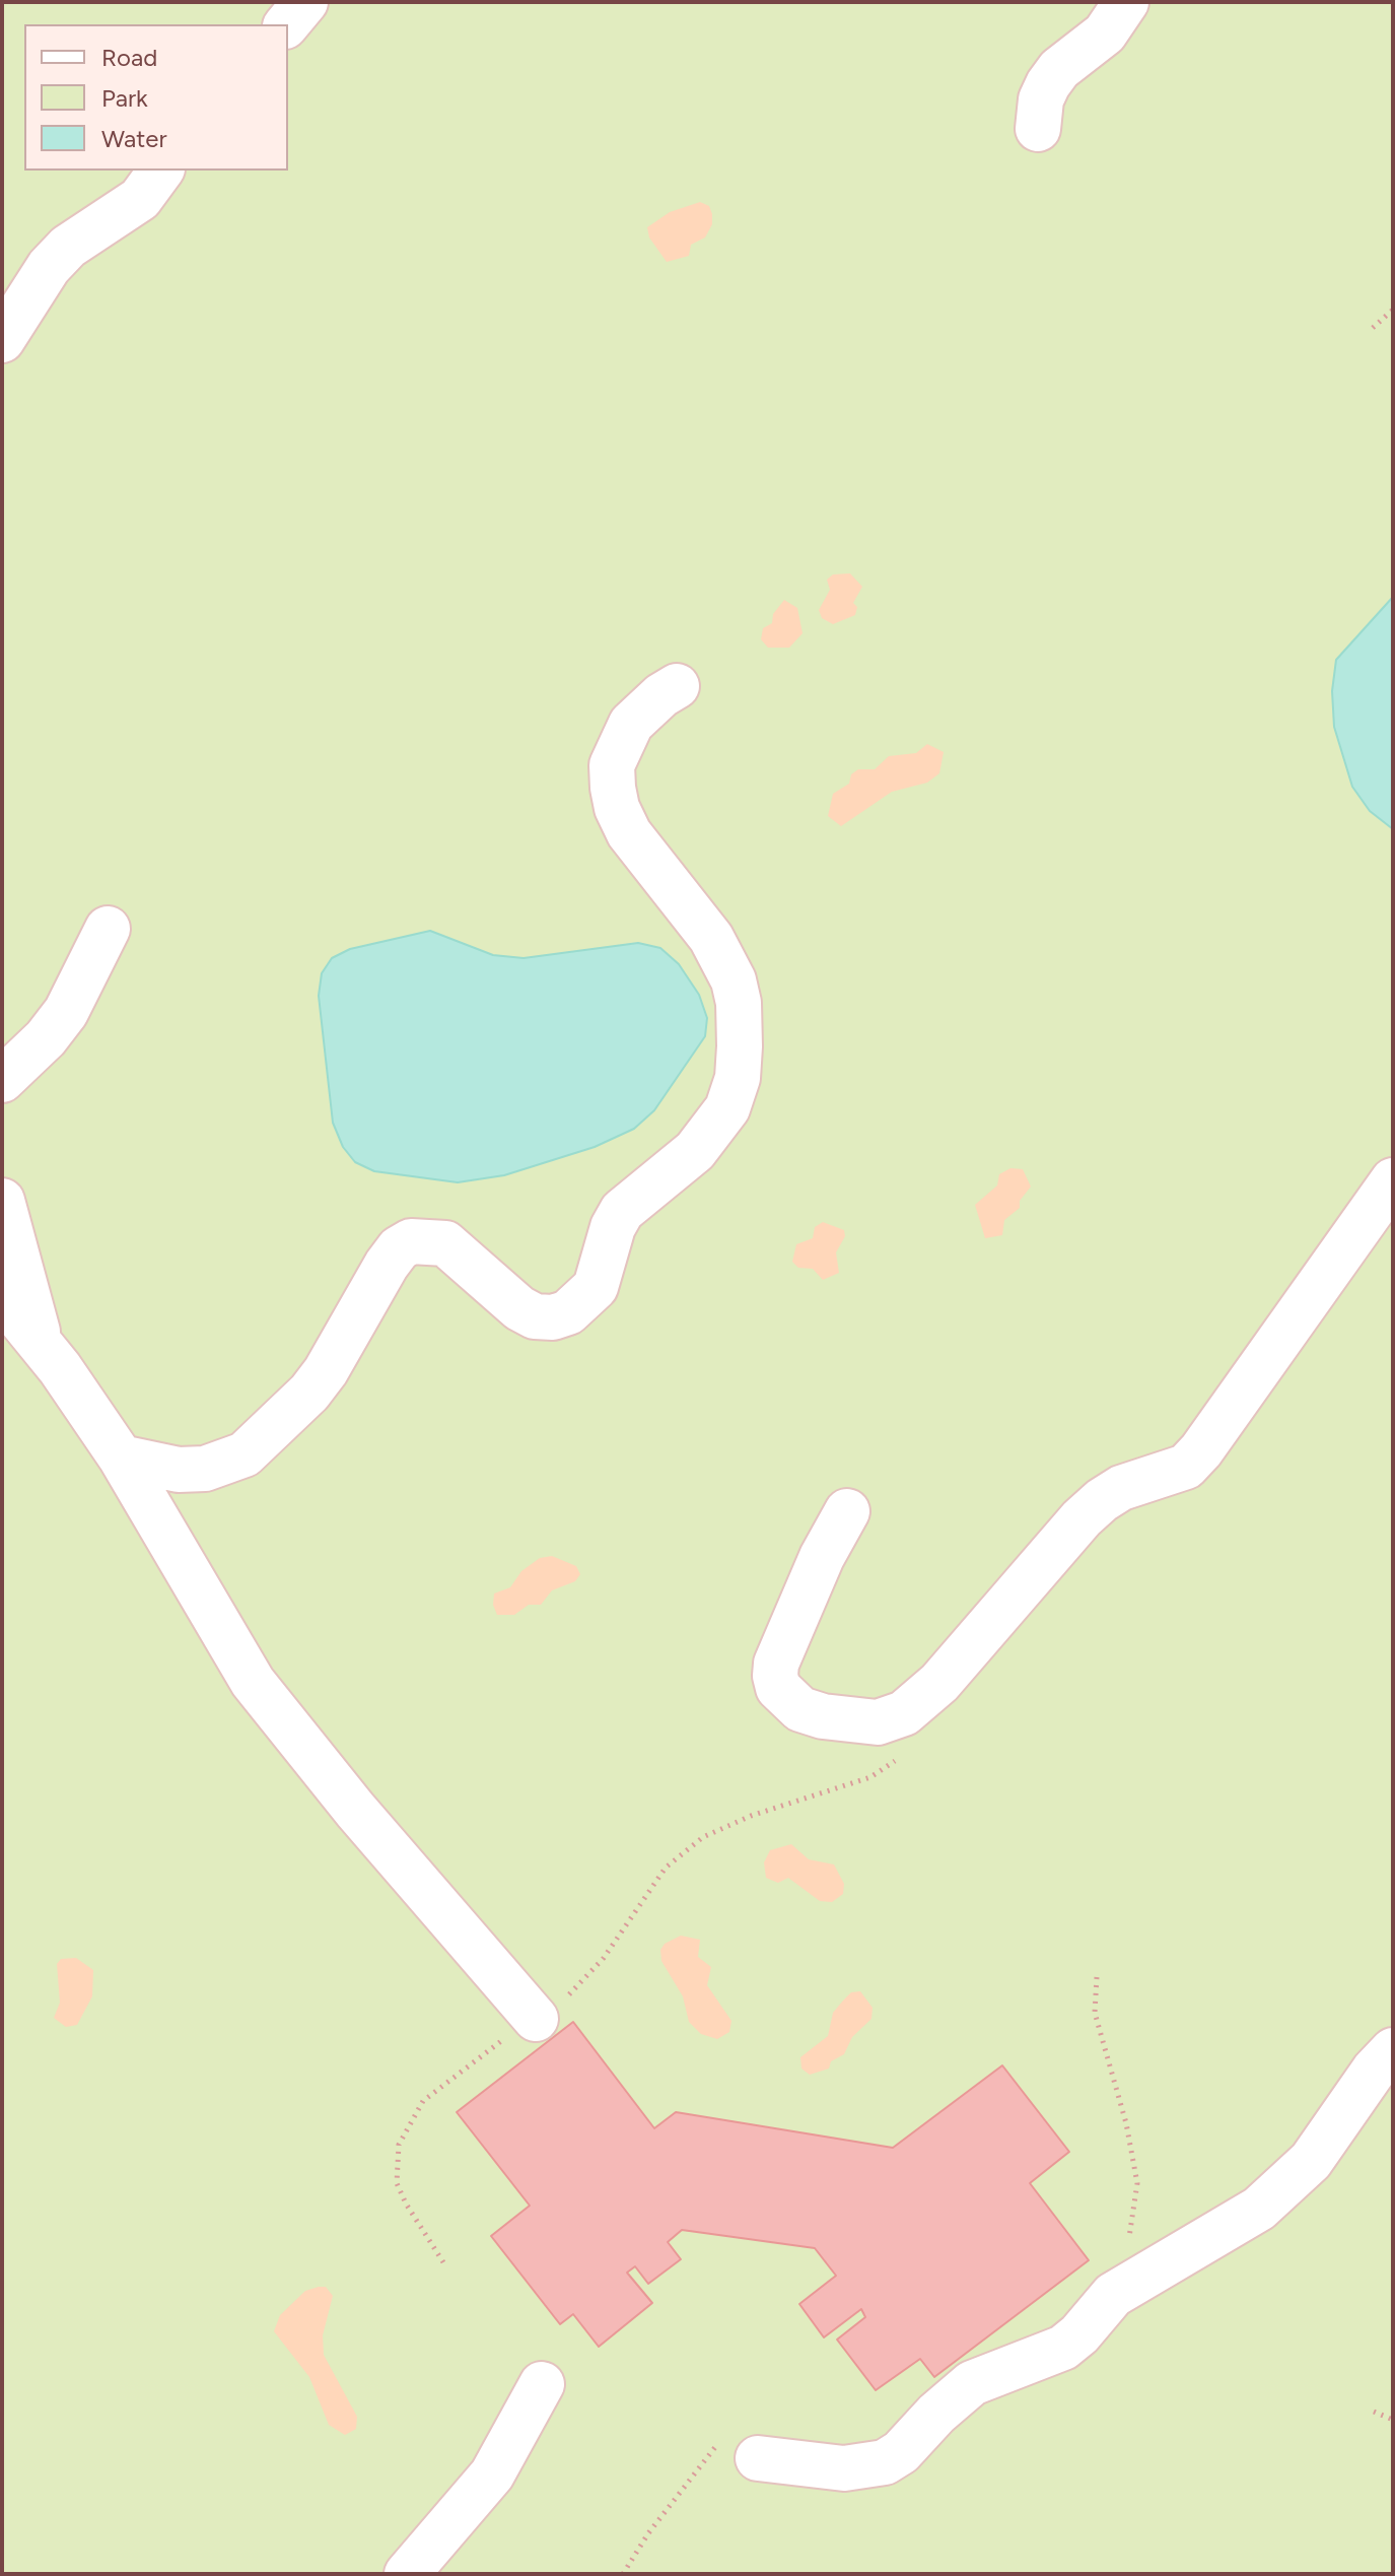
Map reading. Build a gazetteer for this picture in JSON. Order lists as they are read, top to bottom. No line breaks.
{"legend":["Road","Park","Water"]}
